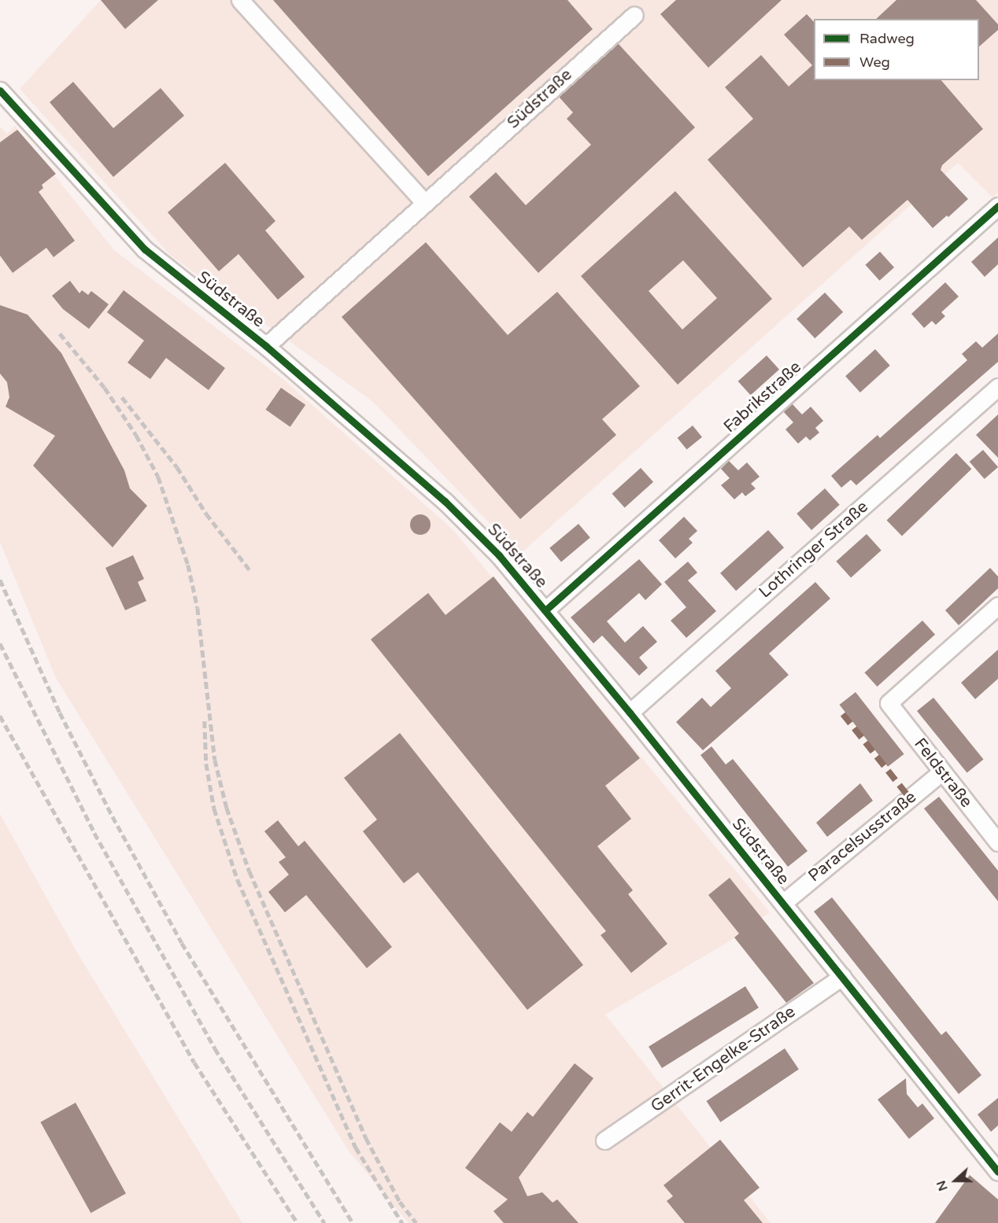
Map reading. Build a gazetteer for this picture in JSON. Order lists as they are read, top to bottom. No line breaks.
{"streets":{"street":["Südstraße","Fabrikstraße","Lothringer Straße","Feldstraße","Paracelsusstraße","Gerrit-Engelke-Straße"]},"crossings":[["Südstraße","Fabrikstraße"],["Südstraße","Lothringer Straße"],["Südstraße","Paracelsusstraße"],["Südstraße","Gerrit-Engelke-Straße"],["Feldstraße","Paracelsusstraße"]],"legend":["Radweg","Weg"],"north":"left"}
